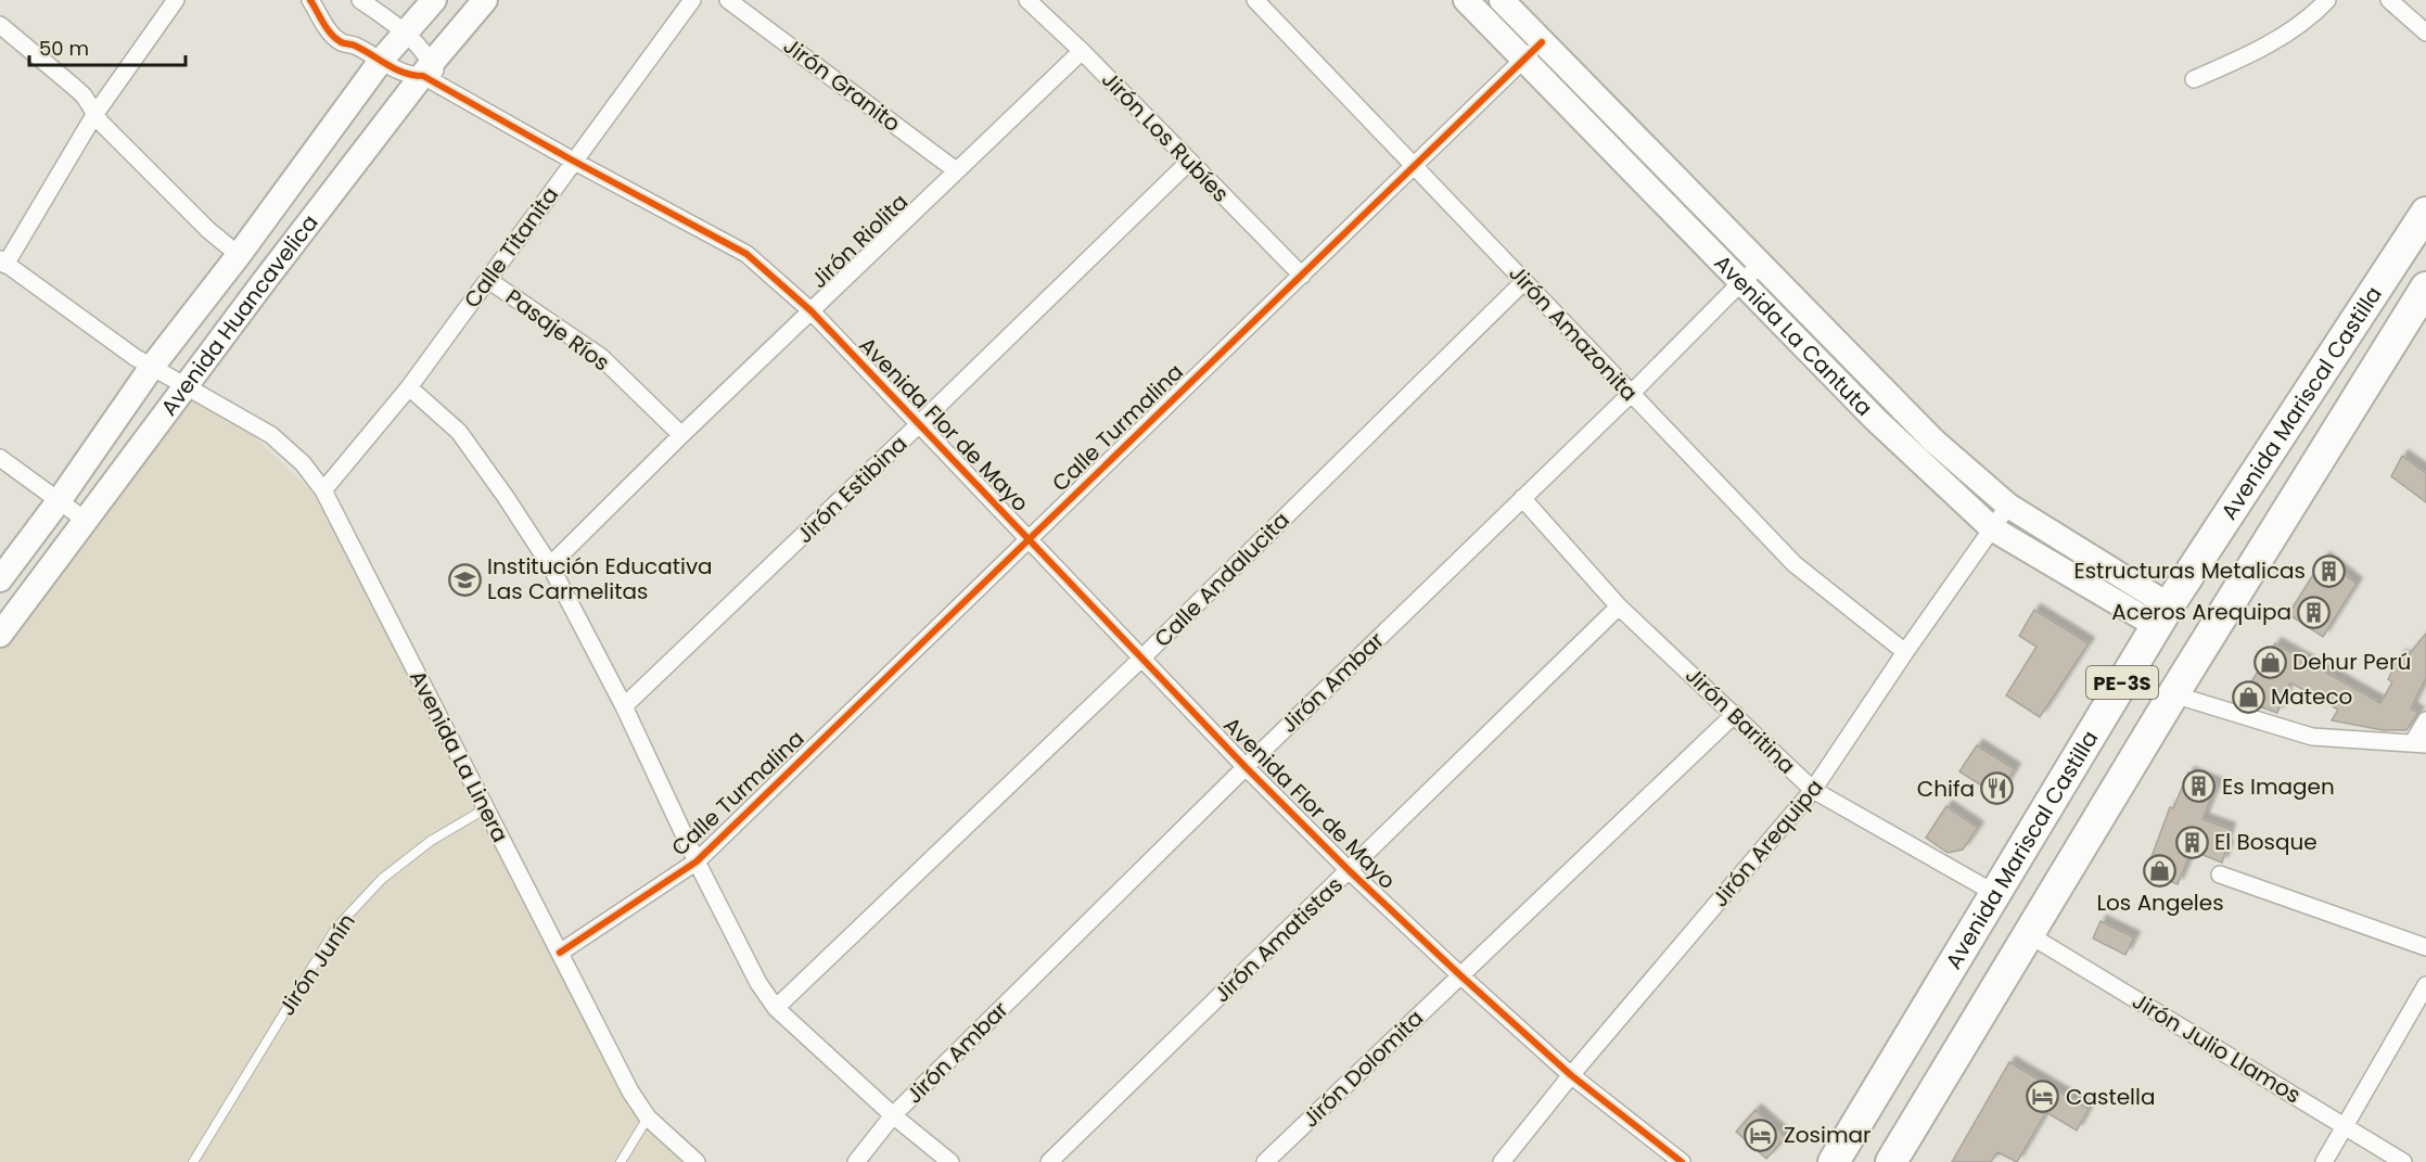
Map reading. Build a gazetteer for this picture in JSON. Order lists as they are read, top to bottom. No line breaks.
{"streets":{"highway":["Avenida Mariscal Castilla","PE-3S"],"main road":["Avenida Huancavelica","Avenida La Cantuta"],"street":["Jirón Granito","Jirón Los Rubíes","Jirón Riolita","Calle Titanita","Pasaje Ríos","Jirón Amazonita","Avenida Flor de Mayo","Calle Turmalina","Jirón Estibina","Calle Andalucita","Jirón Ambar","Jirón Baritina","Avenida La Linera","Jirón Arequipa","Jirón Amatistas","Jirón Julio Llamos","Jirón Dolomita"],"lane":["Jirón Junín"]},"crossings":[["Jirón Granito","Jirón Riolita"],["Jirón Los Rubíes","Jirón Riolita"],["Jirón Los Rubíes","Calle Turmalina"],["Jirón Los Rubíes","Jirón Estibina"],["Jirón Riolita","Pasaje Ríos"],["Jirón Riolita","Avenida Flor de Mayo"],["Calle Titanita","Pasaje Ríos"],["Calle Titanita","Avenida Flor de Mayo"],["Calle Titanita","Avenida La Linera"],["Avenida Huancavelica","Avenida Flor de Mayo"],["Avenida Huancavelica","Avenida La Linera"],["Jirón Amazonita","Calle Turmalina"],["Jirón Amazonita","Calle Andalucita"],["Jirón Amazonita","Jirón Ambar"],["Jirón Amazonita","Jirón Arequipa"],["Avenida La Cantuta","Avenida Mariscal Castilla"],["Avenida La Cantuta","Calle Turmalina"],["Avenida La Cantuta","Jirón Ambar"],["Avenida La Cantuta","Jirón Arequipa"],["Avenida Mariscal Castilla","Jirón Baritina"],["Avenida Mariscal Castilla","Jirón Julio Llamos"],["Avenida Flor de Mayo","Calle Turmalina"],["Avenida Flor de Mayo","Jirón Estibina"],["Avenida Flor de Mayo","Calle Andalucita"],["Avenida Flor de Mayo","Jirón Ambar"],["Avenida Flor de Mayo","Jirón Arequipa"],["Avenida Flor de Mayo","Jirón Amatistas"],["Avenida Flor de Mayo","Jirón Dolomita"],["Calle Turmalina","Avenida La Linera"],["Jirón Ambar","Jirón Baritina"],["Jirón Baritina","Jirón Arequipa"],["Jirón Baritina","Jirón Amatistas"],["Jirón Baritina","Jirón Dolomita"],["Avenida La Linera","Jirón Junín"]],"places":{"building":["Estructuras Metalicas","Aceros Arequipa","Es Imagen","El Bosque"],"school or university":["Institución Educativa Las Carmelitas"],"shop":["Dehur Perú","Mateco","Los Angeles"],"restaurant":["Chifa"],"hotel":["Castella","Zosimar"]},"scale_bar":"50 m"}
